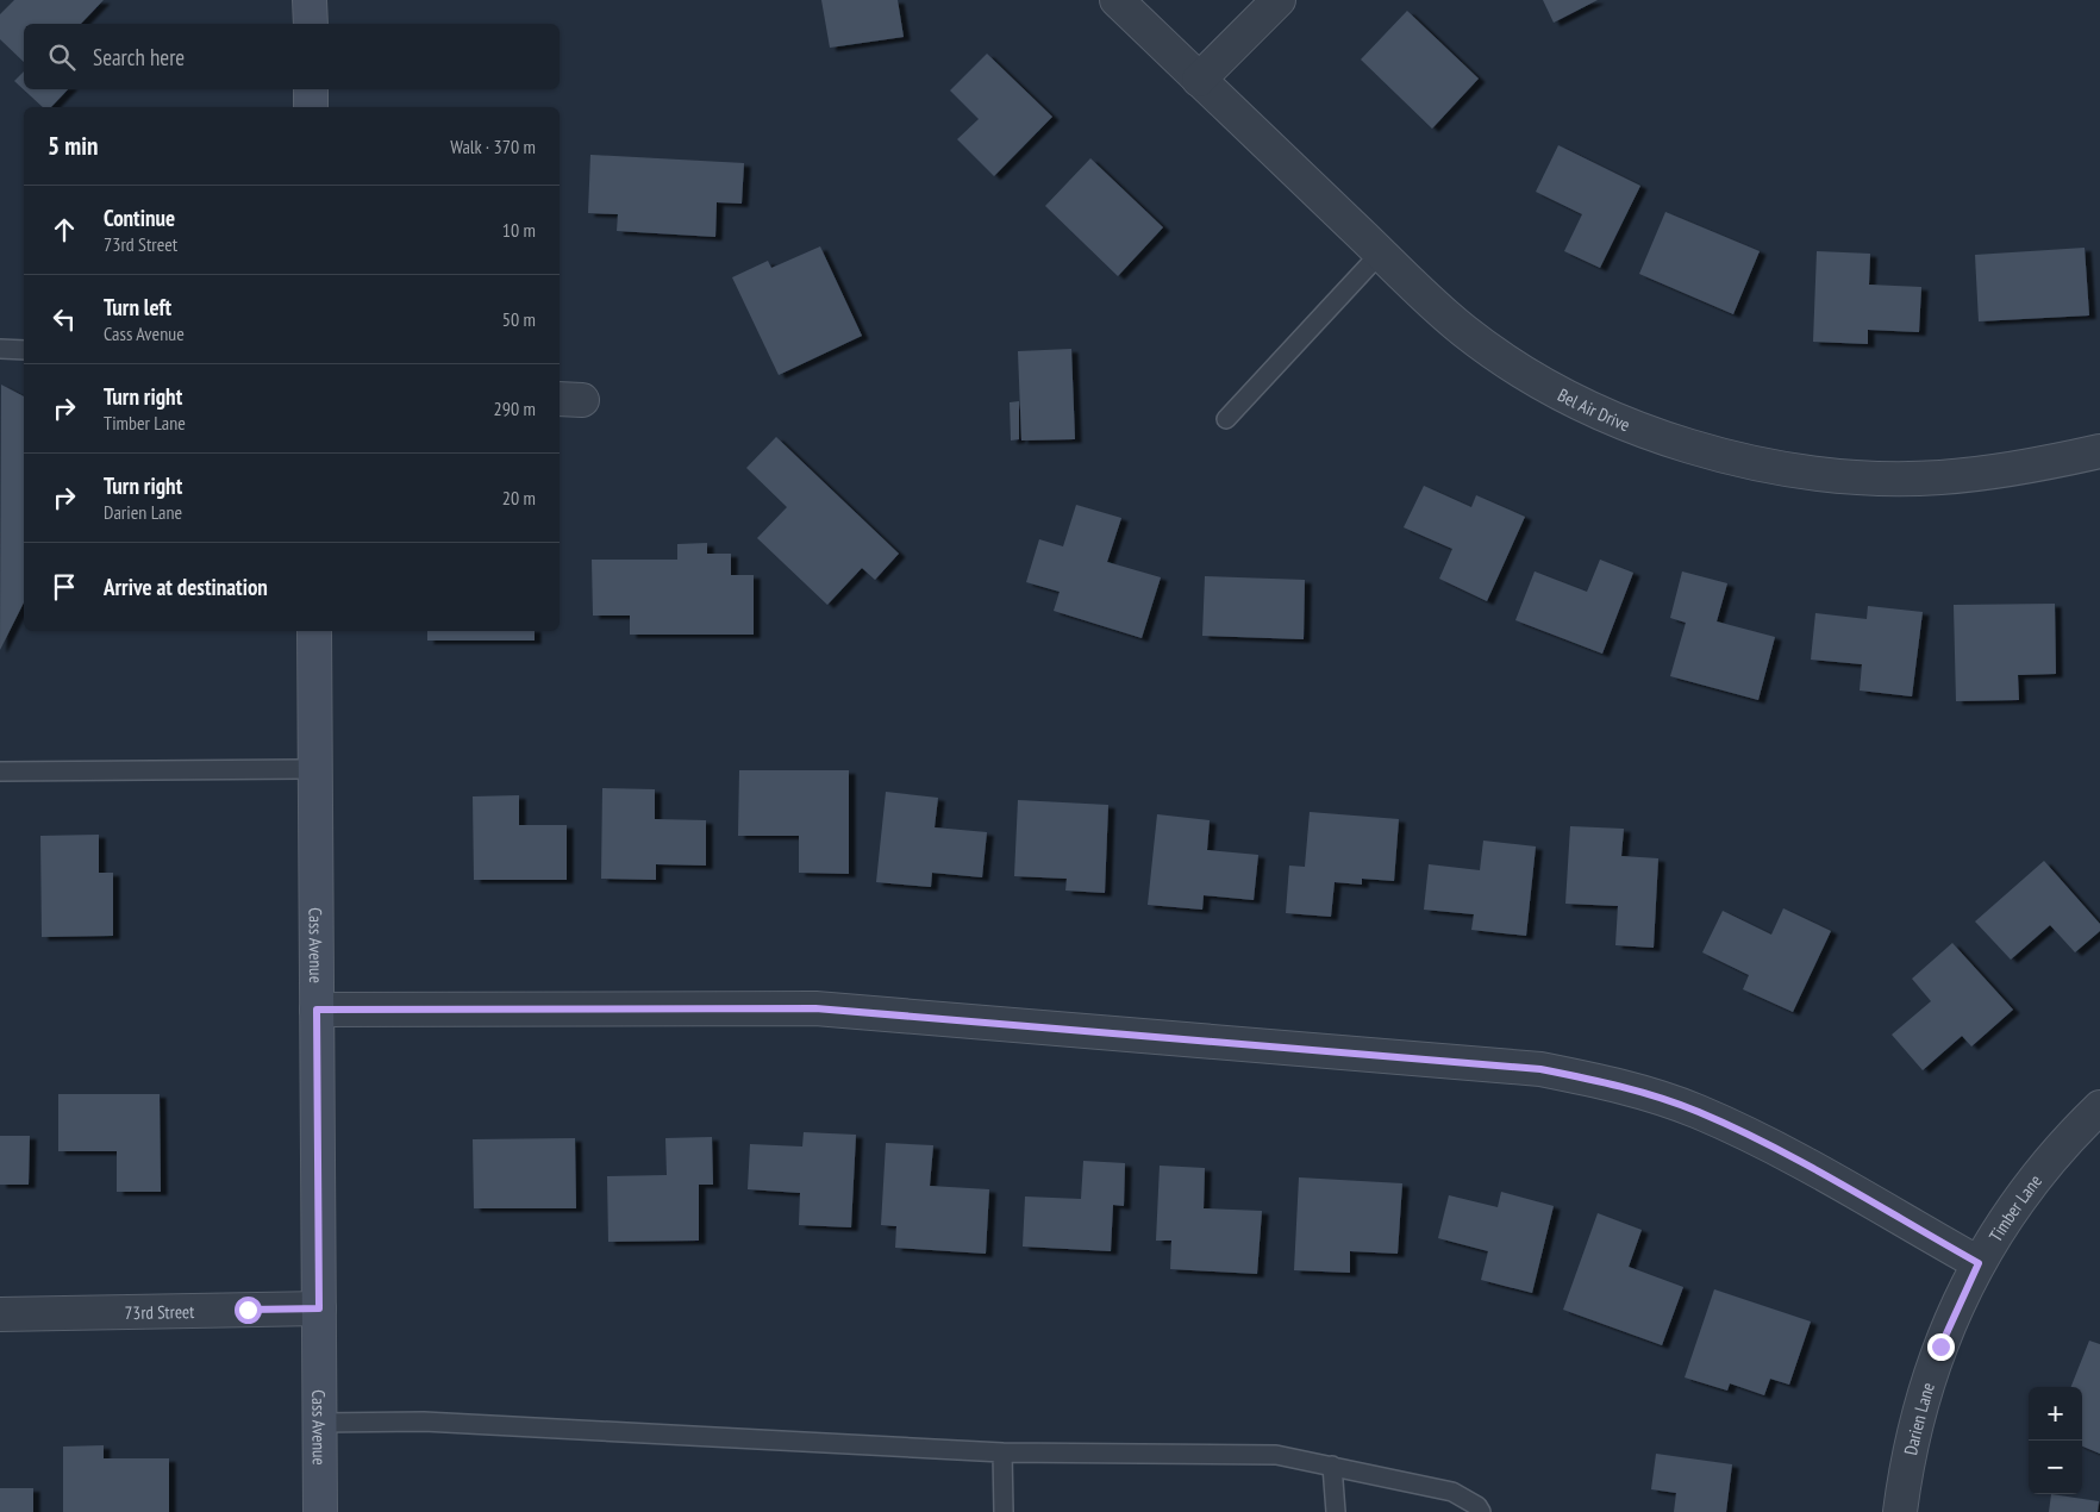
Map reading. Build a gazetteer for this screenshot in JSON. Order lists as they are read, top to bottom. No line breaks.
{"streets":{"main road":["Cass Avenue"],"street":["Bel Air Drive","Timber Lane","73rd Street","Darien Lane"]},"crossings":[["Cass Avenue","73rd Street"],["Timber Lane","Darien Lane"]],"page":{"search":"Search here","heading":["5 min","Walk · 370 m"],"list":[["Continue","73rd Street","10 m"],["Turn left","Cass Avenue","50 m"],["Turn right","Timber Lane","290 m"],["Turn right","Darien Lane","20 m"],"Arrive at destination"],"map_buttons":["+","−"]}}
